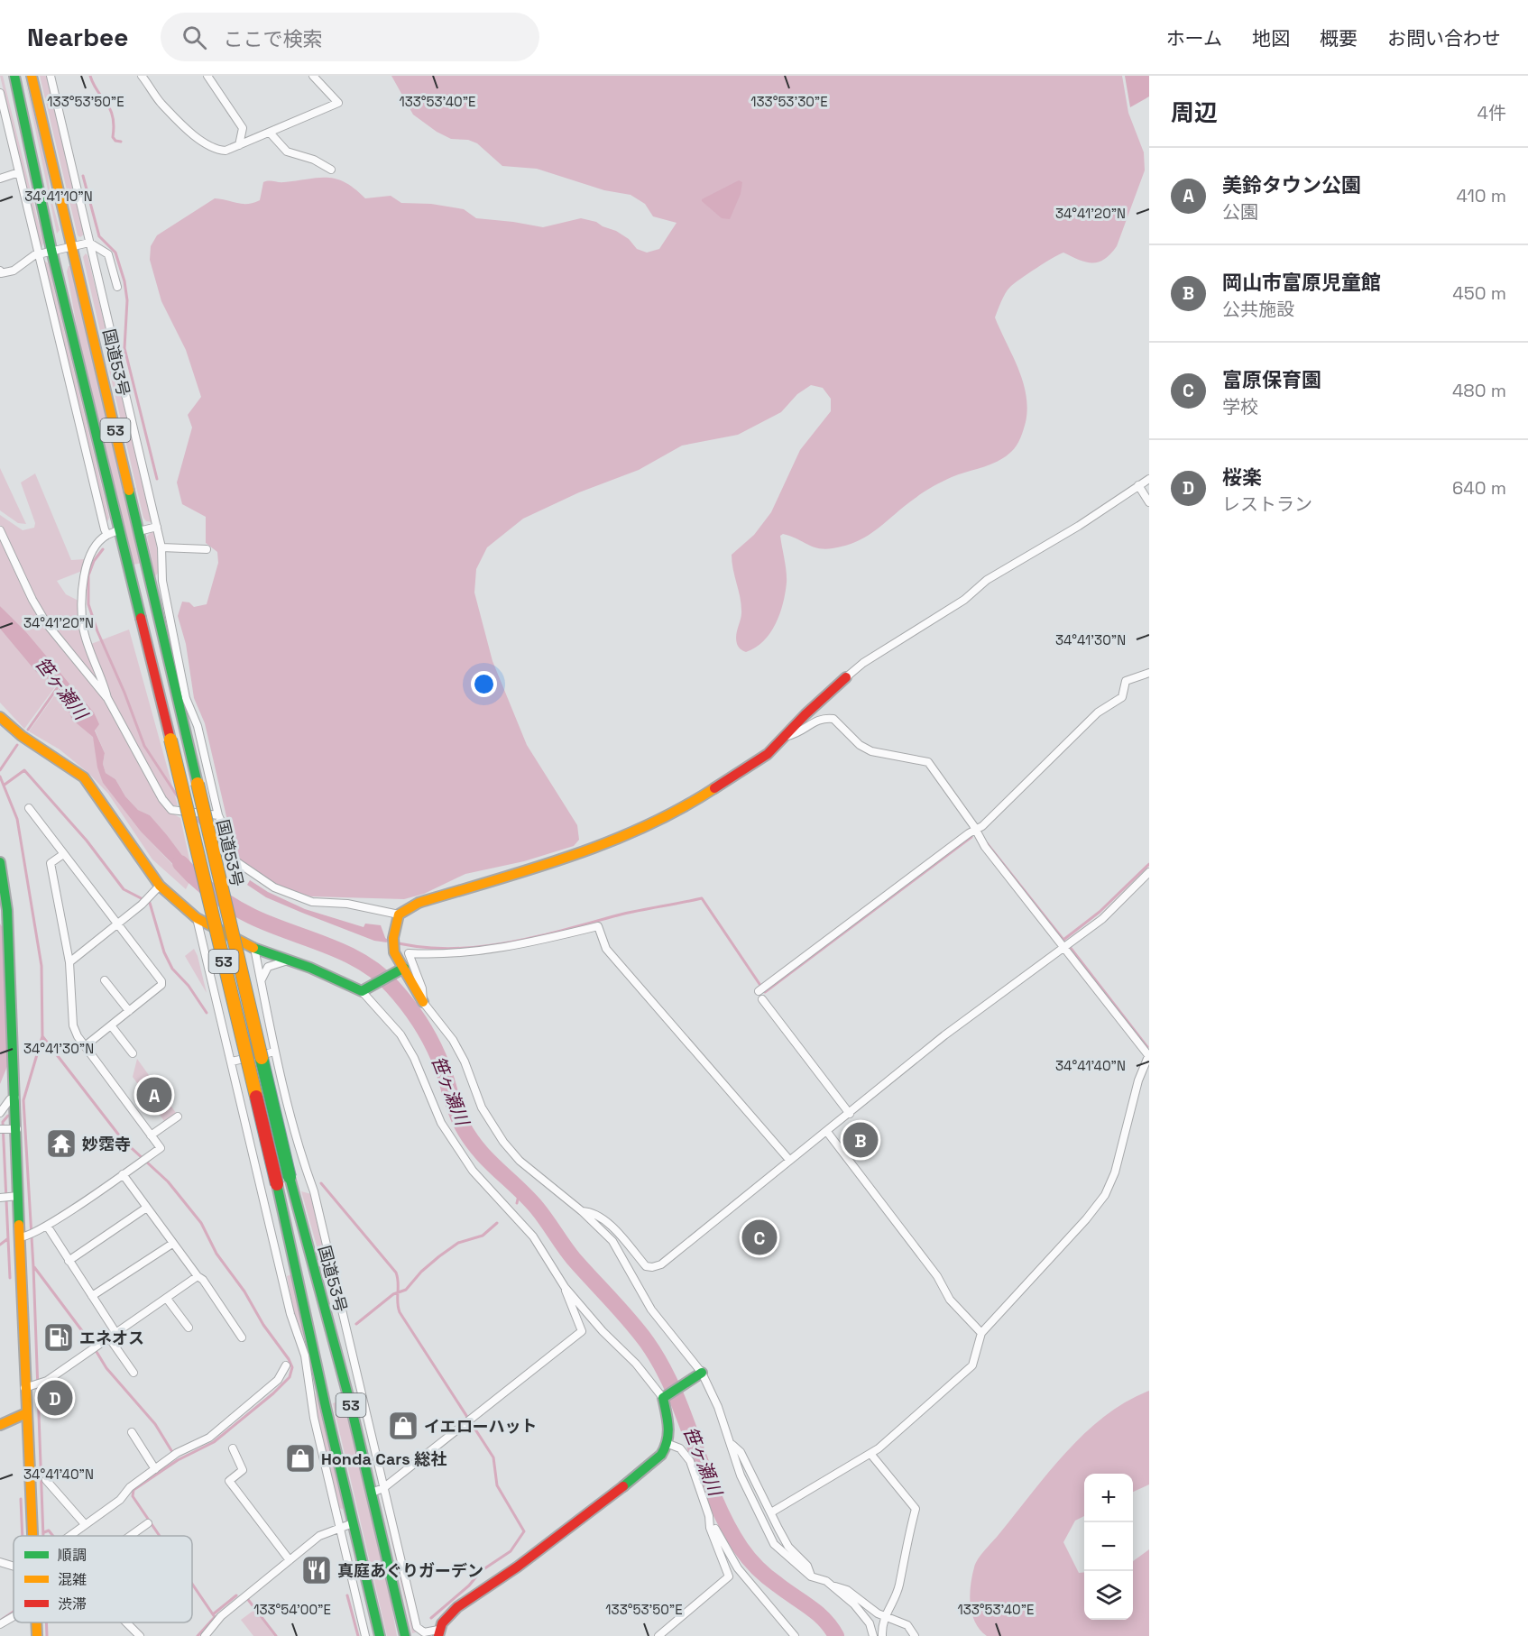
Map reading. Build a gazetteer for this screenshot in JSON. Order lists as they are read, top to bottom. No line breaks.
{"streets":{"main road":["国道53号","53"]},"water":["笹ヶ瀬川"],"places":{"temple":["妙霑寺"],"fuel station":["エネオス"],"shop":["イエローハット","Honda Cars 総社"],"restaurant":["真庭あぐりガーデン"]},"legend":["順調","混雑","渋滞"],"page":{"header":"Nearbee","search":"ここで検索","nav":["ホーム","地図","概要","お問い合わせ"],"heading":["周辺","4件"],"list":[{"mark":"A","name":"美鈴タウン公園","note":"公園","value":"410 m"},{"mark":"B","name":"岡山市富原児童館","note":"公共施設","value":"450 m"},{"mark":"C","name":"富原保育園","note":"学校","value":"480 m"},{"mark":"D","name":"桜楽","note":"レストラン","value":"640 m"}],"pins":["A","B","C","D"],"map_buttons":["+","−"]},"coordinates":["133°53'50\"E","133°53'40\"E","133°53'30\"E","34°41'10\"N","34°41'20\"N","34°41'30\"N","34°41'40\"N","133°54'00\"E"]}
